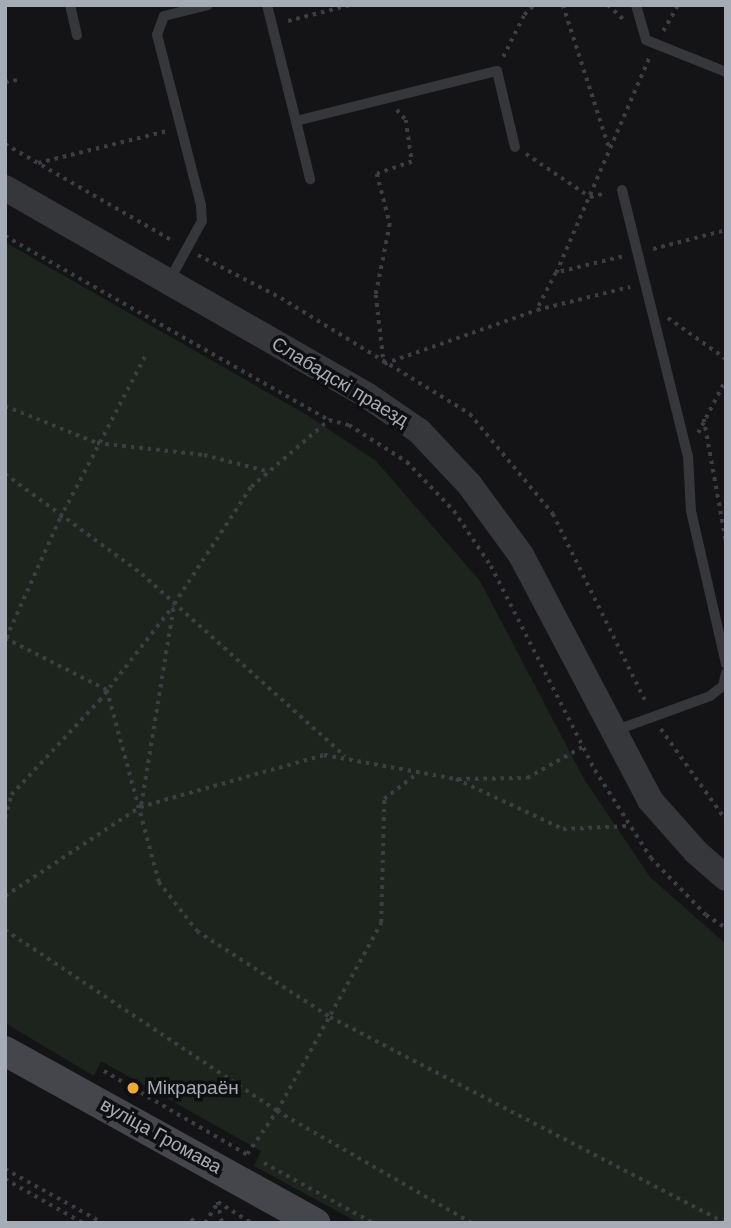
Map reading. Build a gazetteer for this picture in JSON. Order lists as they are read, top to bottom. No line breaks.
{"streets":{"main road":["вуліца Громава"],"street":["Слабадскі праезд"]},"places":["Мікрараён"]}
